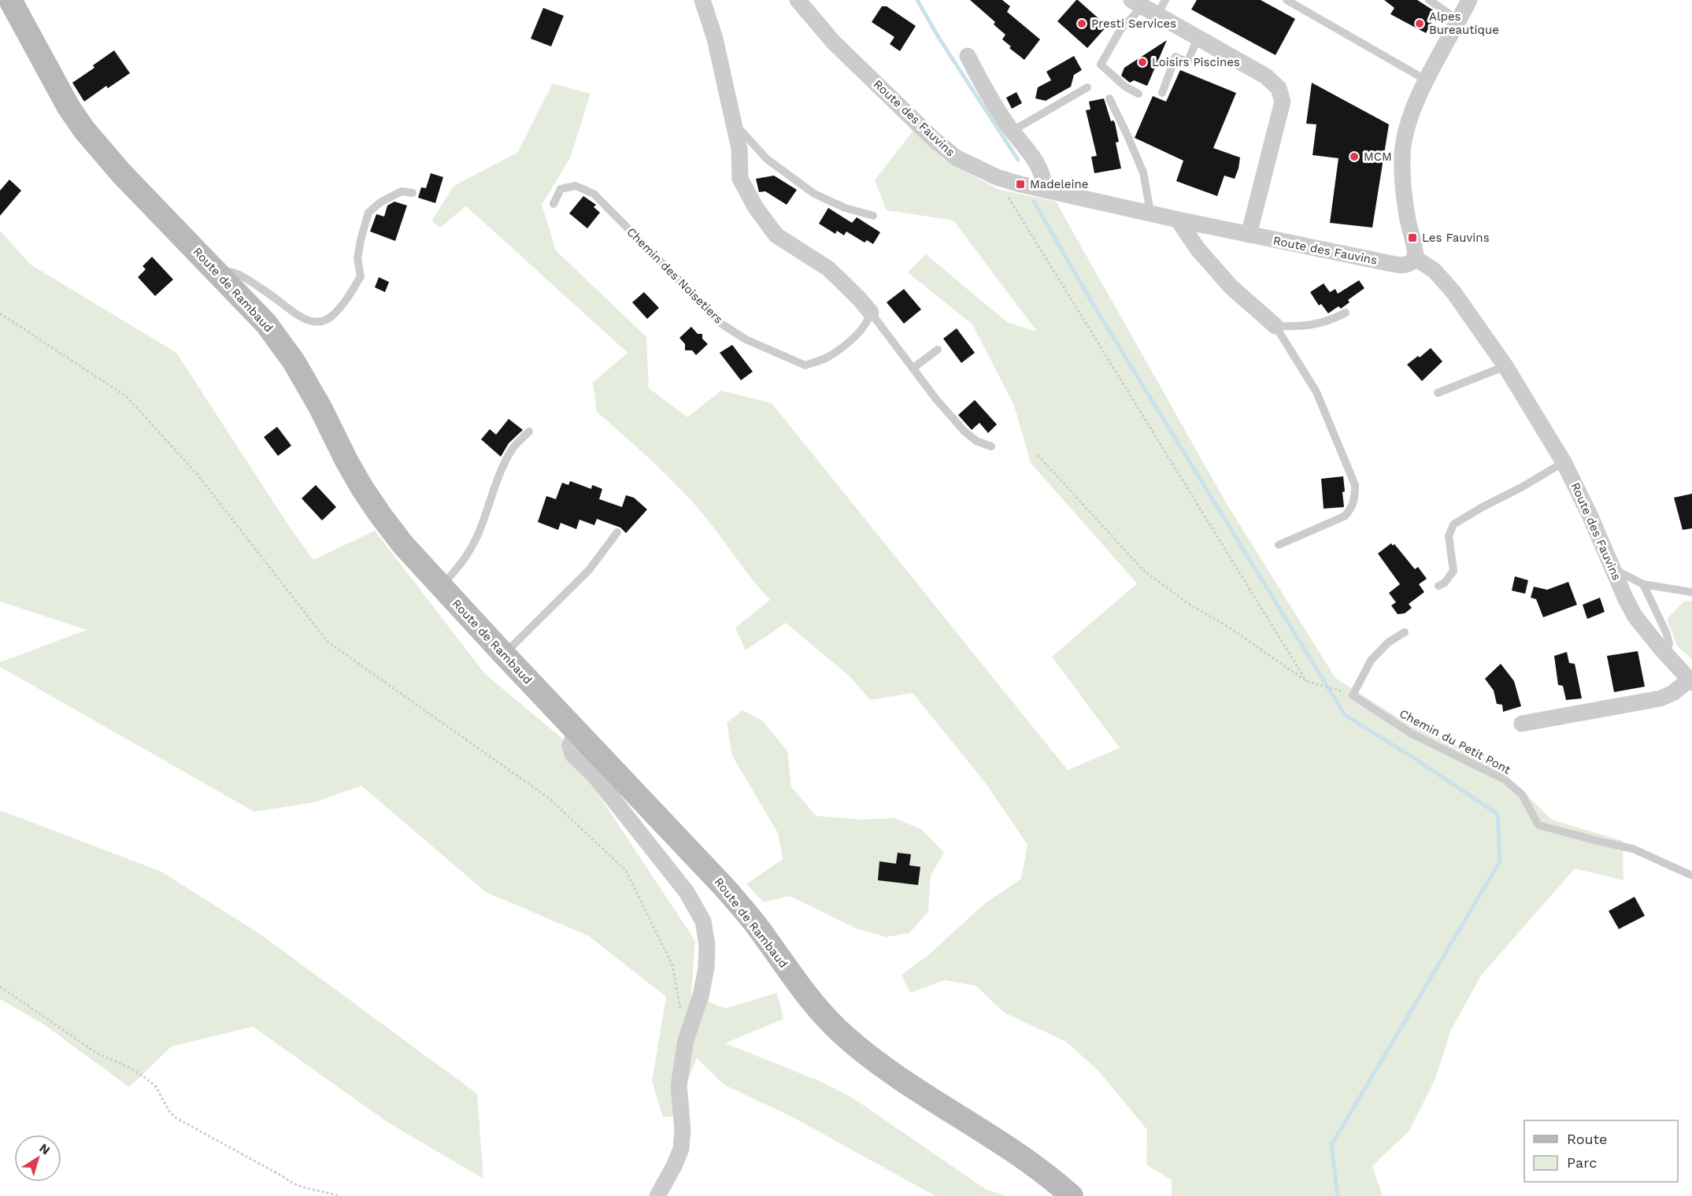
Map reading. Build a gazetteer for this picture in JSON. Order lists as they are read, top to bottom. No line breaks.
{"streets":{"street":["Route des Fauvins","Route de Rambaud"],"lane":["Chemin des Noisetiers","Chemin du Petit Pont"]},"places":{"other":["Presti Services","Alpes Bureautique","Loisirs Piscines","MCM"],"transit":["Madeleine","Les Fauvins"]},"legend":["Route","Parc"],"north":"top right"}
